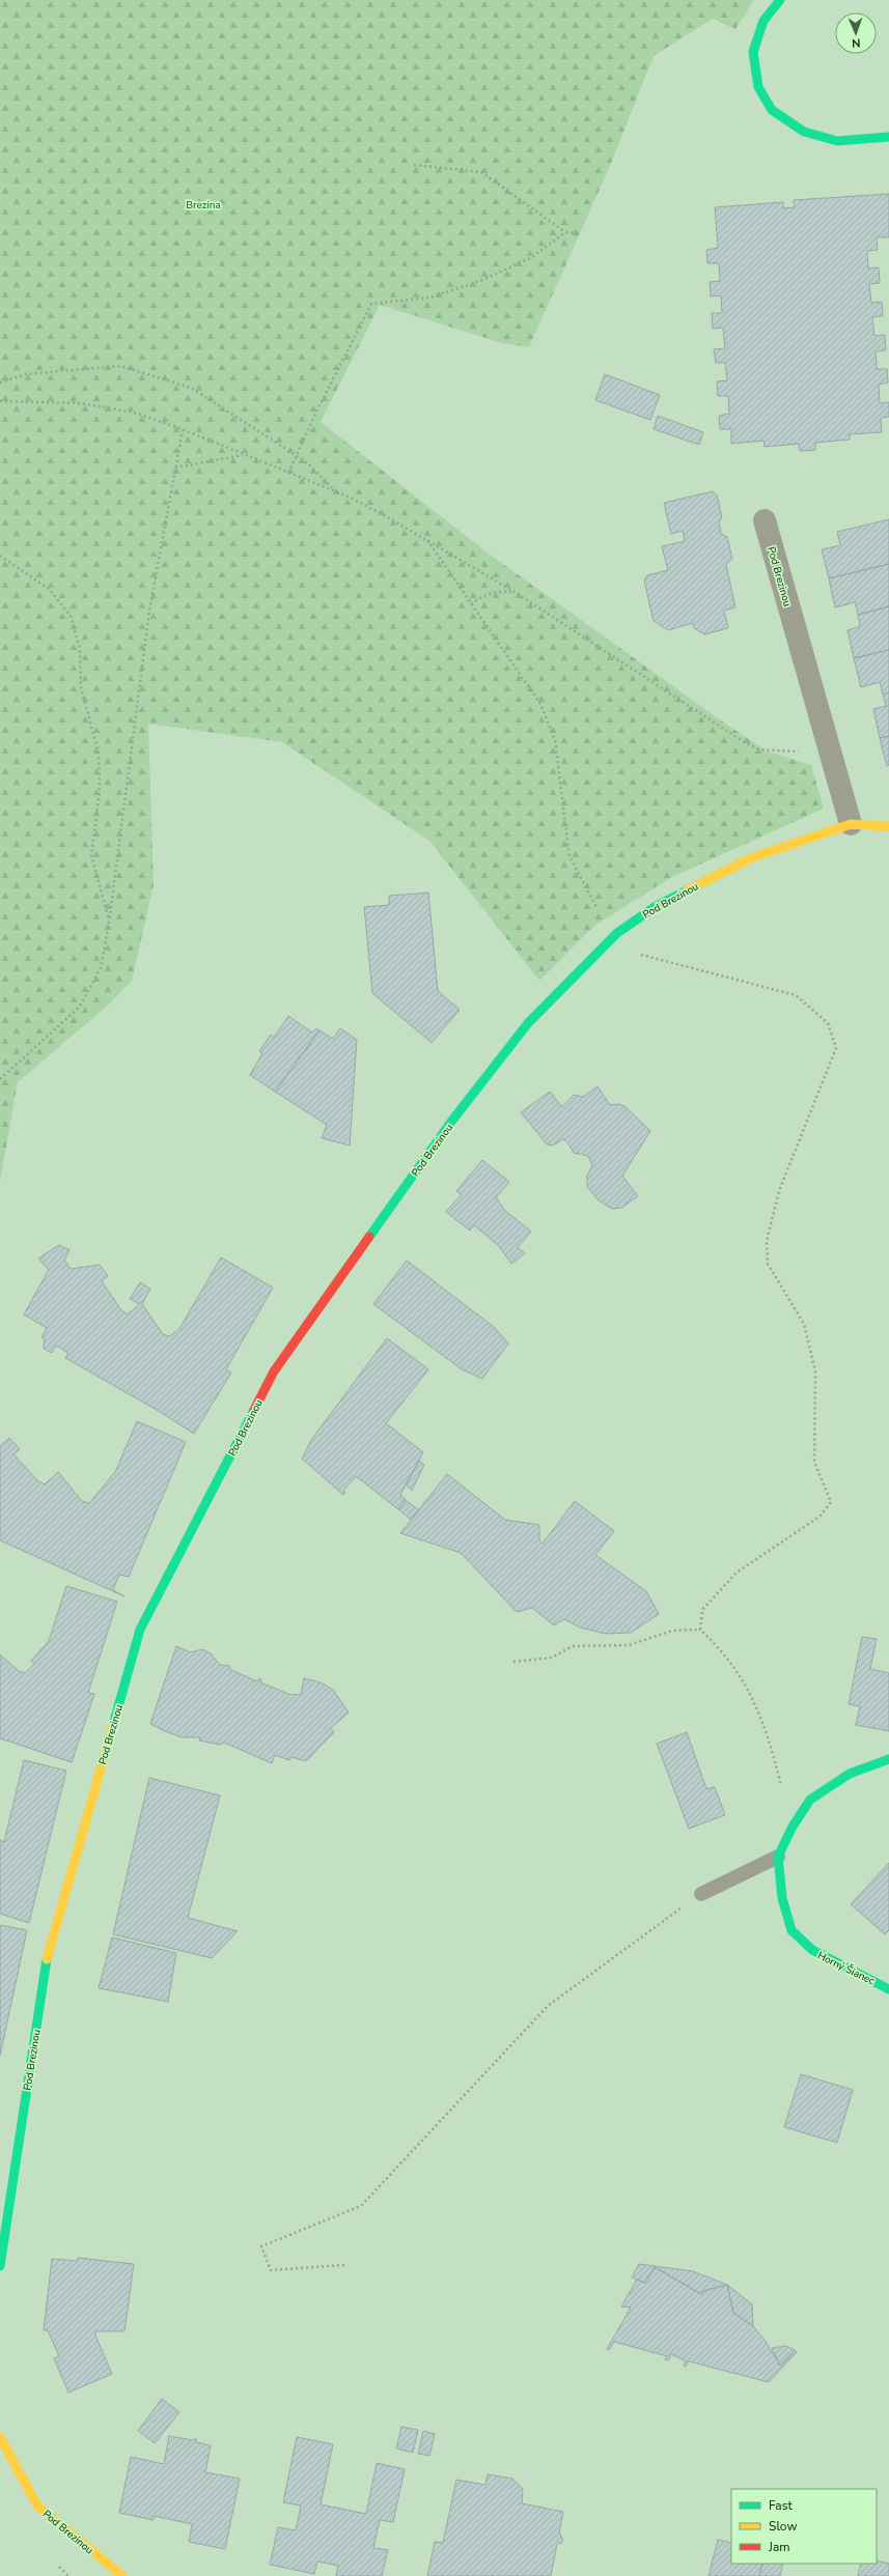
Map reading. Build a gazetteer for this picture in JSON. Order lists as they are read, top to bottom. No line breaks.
{"streets":{"street":["Pod Brezinou","Horný Šianec"]},"parks":["Brezina"],"legend":["Fast","Slow","Jam"],"north":"bottom"}
